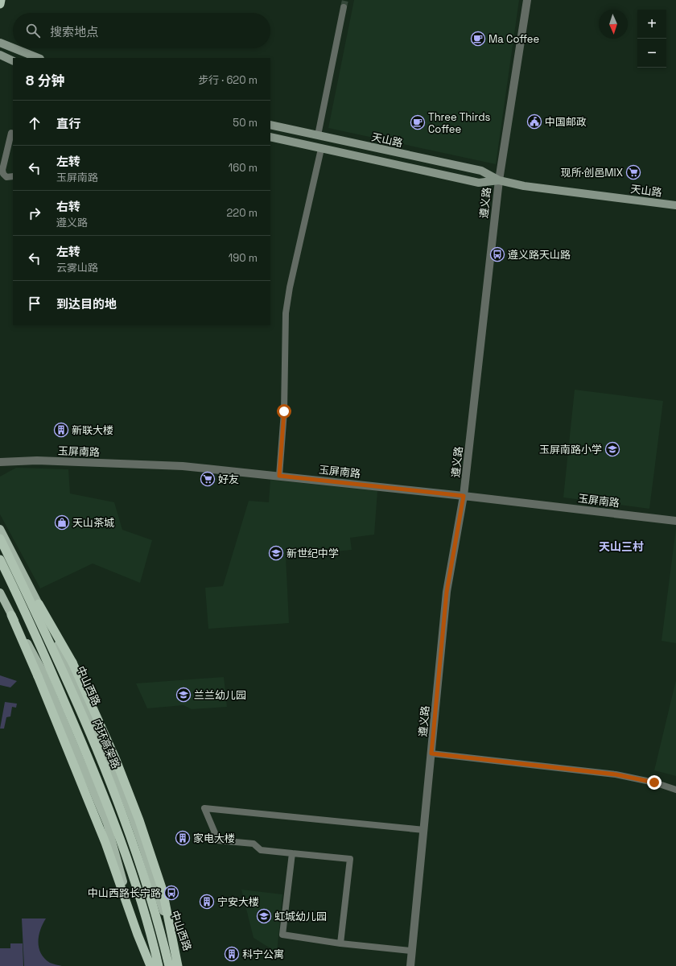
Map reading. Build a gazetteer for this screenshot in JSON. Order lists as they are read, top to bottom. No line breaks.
{"streets":{"highway":["内环高架路"],"main road":["天山路","中山西路"],"street":["遵义路","玉屏南路"]},"crossings":[["天山路","遵义路"],["遵义路","玉屏南路"]],"districts":["天山三村"],"places":{"cafe":["Ma Coffee","Three Thirds Coffee"],"public building":["中国邮政"],"supermarket":["现所·创邑MIX","好友"],"bus stop":["遵义路天山路","中山西路长宁路"],"building":["新联大楼","家电大楼","宁安大楼","科宁公寓"],"school or university":["玉屏南路小学","新世纪中学","兰兰幼儿园","虹城幼儿园"],"shop":["天山茶城"]},"north":"bottom","page":{"map_buttons":["+","−"],"search":"搜索地点","heading":["8 分钟","步行 · 620 m"],"list":[["直行","50 m"],["左转","玉屏南路","160 m"],["右转","遵义路","220 m"],["左转","云雾山路","190 m"],"到达目的地"]}}
